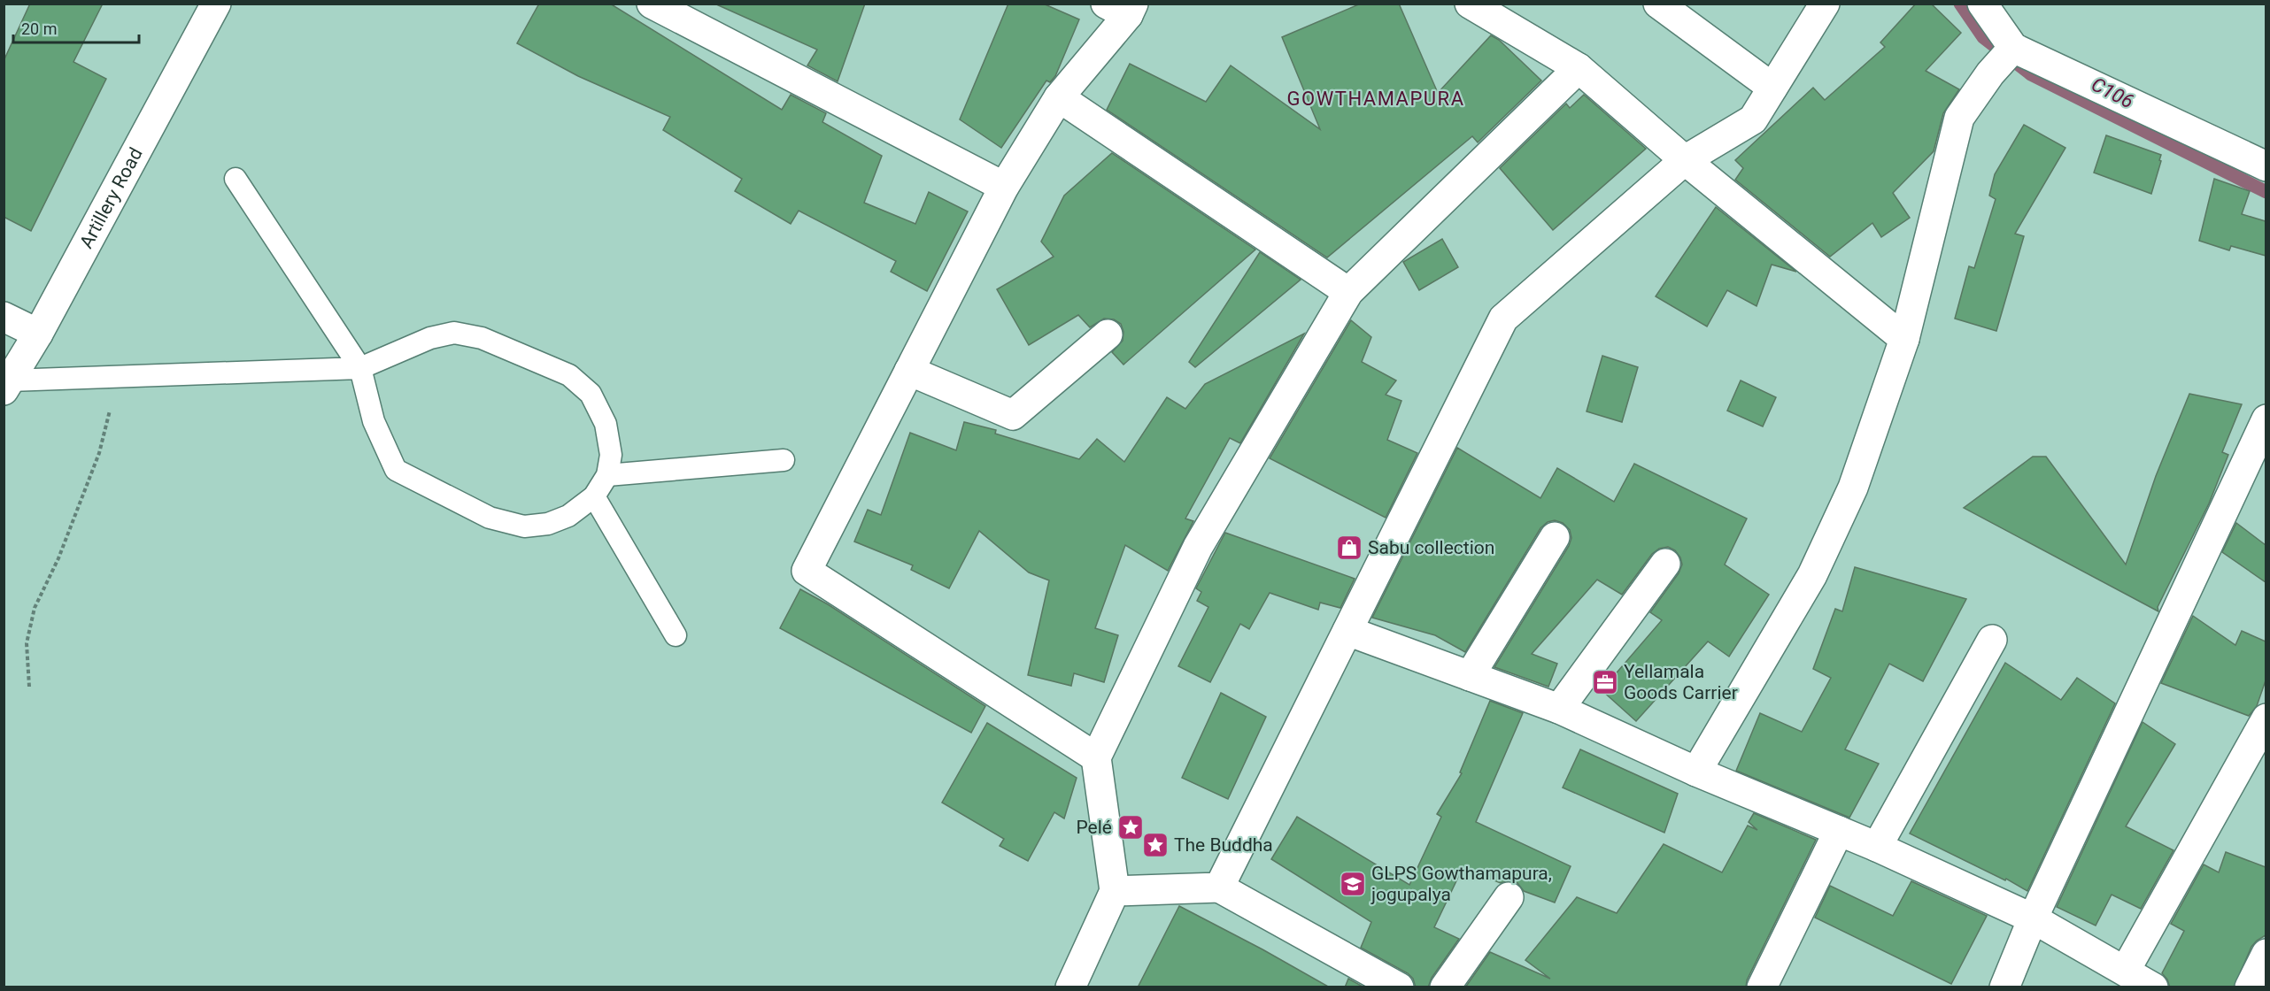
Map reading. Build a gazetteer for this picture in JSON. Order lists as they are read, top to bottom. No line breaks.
{"streets":{"street":["Artillery Road"]},"districts":["GOWTHAMAPURA"],"water":["C106"],"places":{"shop":["Sabu collection"],"office":["Yellamala Goods Carrier"],"place":["Pelé","The Buddha"],"school or university":["GLPS Gowthamapura, jogupalya"]},"scale_bar":"20 m"}
